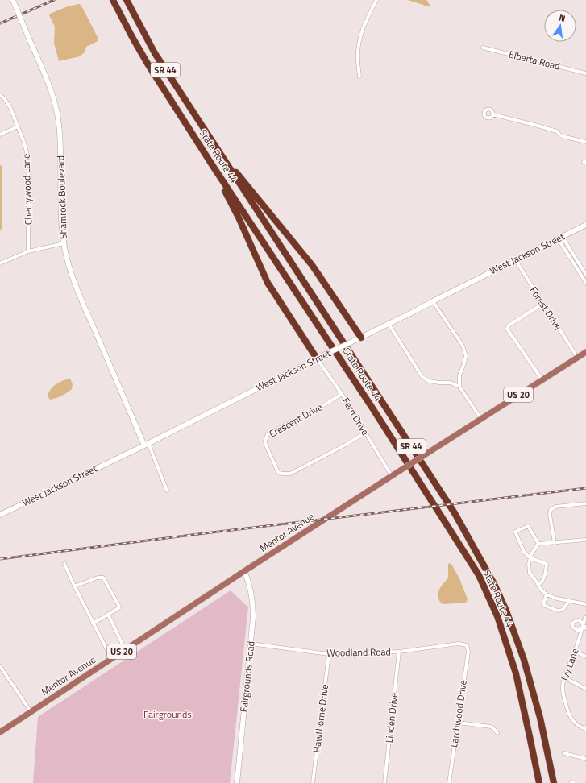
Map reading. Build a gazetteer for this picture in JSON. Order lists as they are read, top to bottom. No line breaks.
{"streets":{"highway":["SR 44","State Route 44"],"main road":["US 20","Mentor Avenue"],"street":["Elberta Road","Cherrywood Lane","Shamrock Boulevard","West Jackson Street","Forest Drive","Fern Drive","Crescent Drive","Woodland Road","Ivy Lane","Fairgrounds Road","Larchwood Drive","Linden Drive","Hawthorne Drive"]},"crossings":[["Shamrock Boulevard","West Jackson Street"],["West Jackson Street","Forest Drive"],["West Jackson Street","Fern Drive"],["Forest Drive","Mentor Avenue"],["Fern Drive","Crescent Drive"],["Fern Drive","Mentor Avenue"],["Mentor Avenue","Fairgrounds Road"],["Woodland Road","Fairgrounds Road"],["Woodland Road","Larchwood Drive"],["Woodland Road","Linden Drive"],["Woodland Road","Hawthorne Drive"]],"parks":["Fairgrounds"],"north":"top"}
